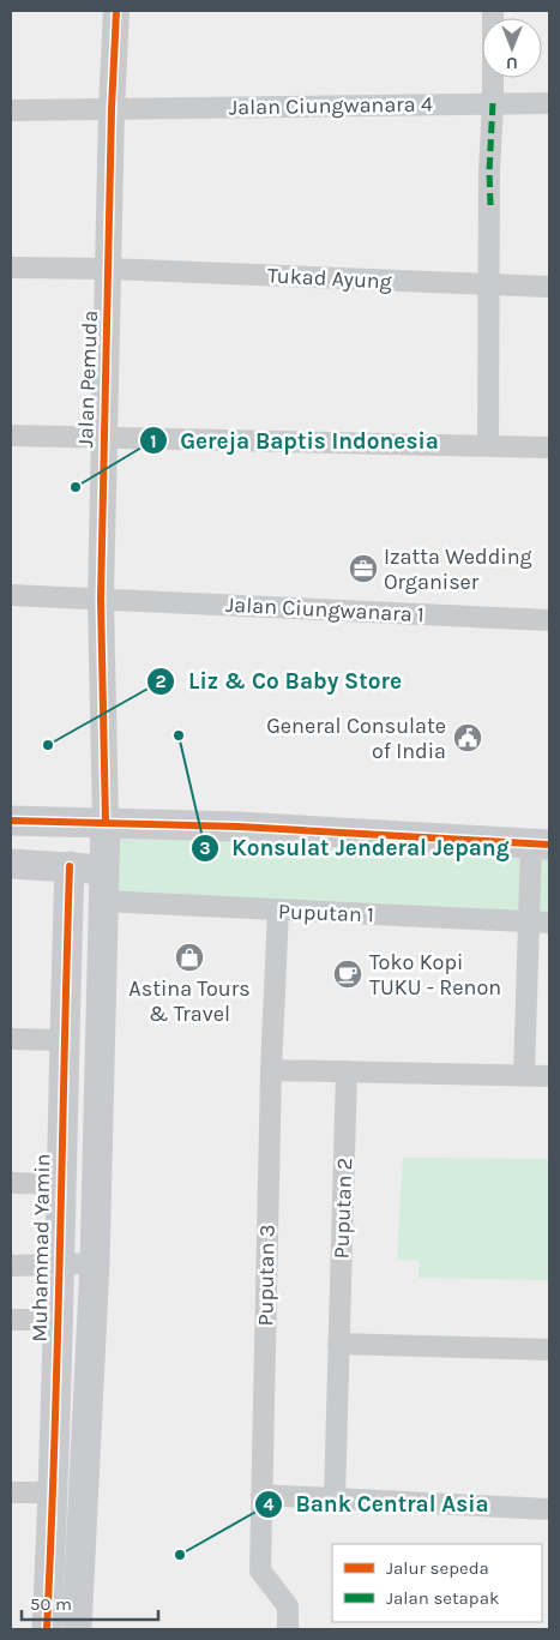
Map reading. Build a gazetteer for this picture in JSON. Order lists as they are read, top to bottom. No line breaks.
{"streets":{"main road":["Muhammad Yamin"],"street":["Jalan Ciungwanara 4","Tukad Ayung","Jalan Pemuda","Jalan Ciungwanara 1","Puputan 1","Puputan 2","Puputan 3"]},"crossings":[["Jalan Ciungwanara 4","Jalan Pemuda"],["Tukad Ayung","Jalan Pemuda"],["Jalan Pemuda","Jalan Ciungwanara 1"],["Puputan 1","Puputan 3"]],"places":{"other":["Gereja Baptis Indonesia","Konsulat Jenderal Jepang","Liz & Co Baby Store","Bank Central Asia"],"office":["Izatta Wedding Organiser"],"public building":["General Consulate of India"],"shop":["Astina Tours & Travel"],"cafe":["Toko Kopi TUKU - Renon"]},"legend":["Jalur sepeda","Jalan setapak"],"scale_bar":"50 m","north":"bottom"}
